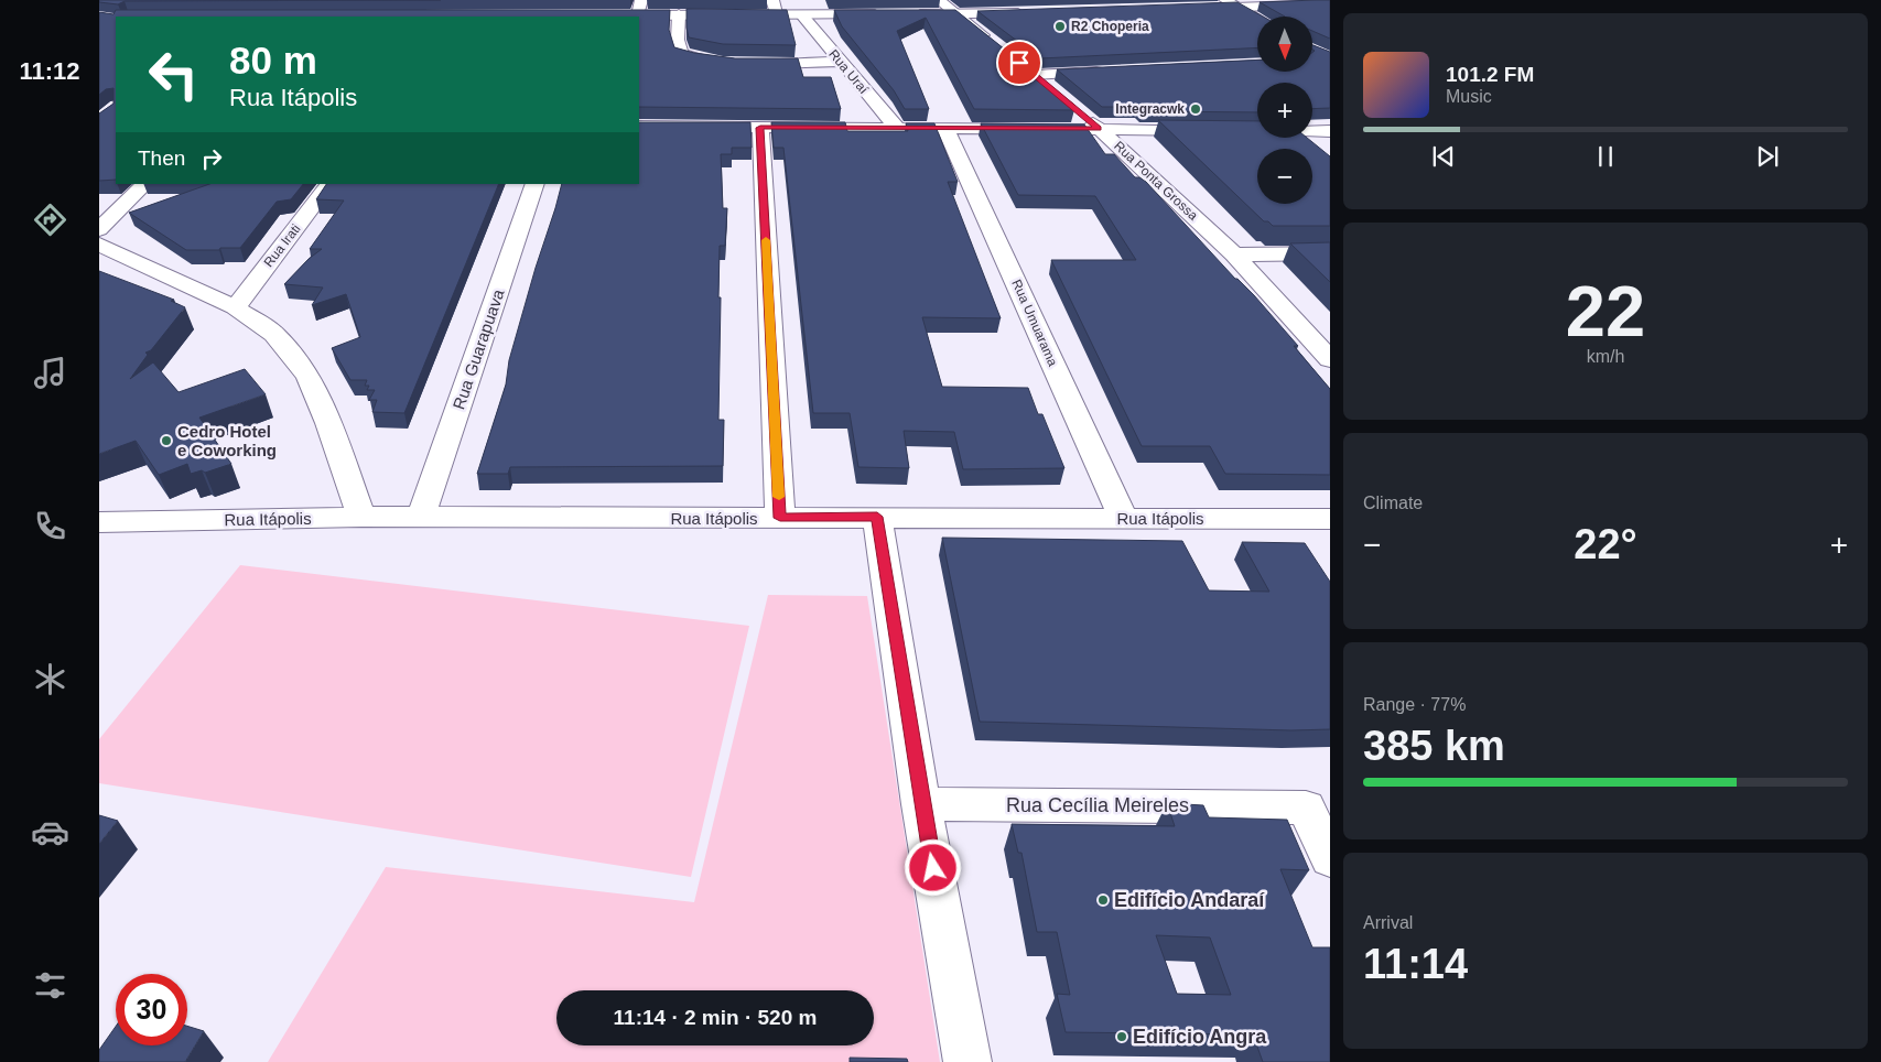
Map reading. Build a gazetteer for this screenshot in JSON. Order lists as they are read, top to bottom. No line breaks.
{"streets":{"street":["Rua Uraí","Rua Ponta Grossa","Rua Irati","Rua Umuarama","Rua Guarapuava","Rua Itápolis","Rua Cecília Meireles"]},"crossings":[["Rua Umuarama","Rua Itápolis"],["Rua Guarapuava","Rua Itápolis"]],"places":["R2 Choperia","Integracwk","Cedro Hotel e Coworking","Edifício Andaraí","Edifício Angra"],"north":"bottom","page":{"tabs":"11:12","map_buttons":["+","−"],"turn":["80 m","Rua Itápolis"],"song":["101.2 FM","Music"],"then":"Then","tile":[["22","km/h"],"Climate",["Range · 77%","385 km"],["Arrival","11:14"]],"heat":["−","22°","+"],"limit":"30","trip":"11:14 · 2 min · 520 m"}}
